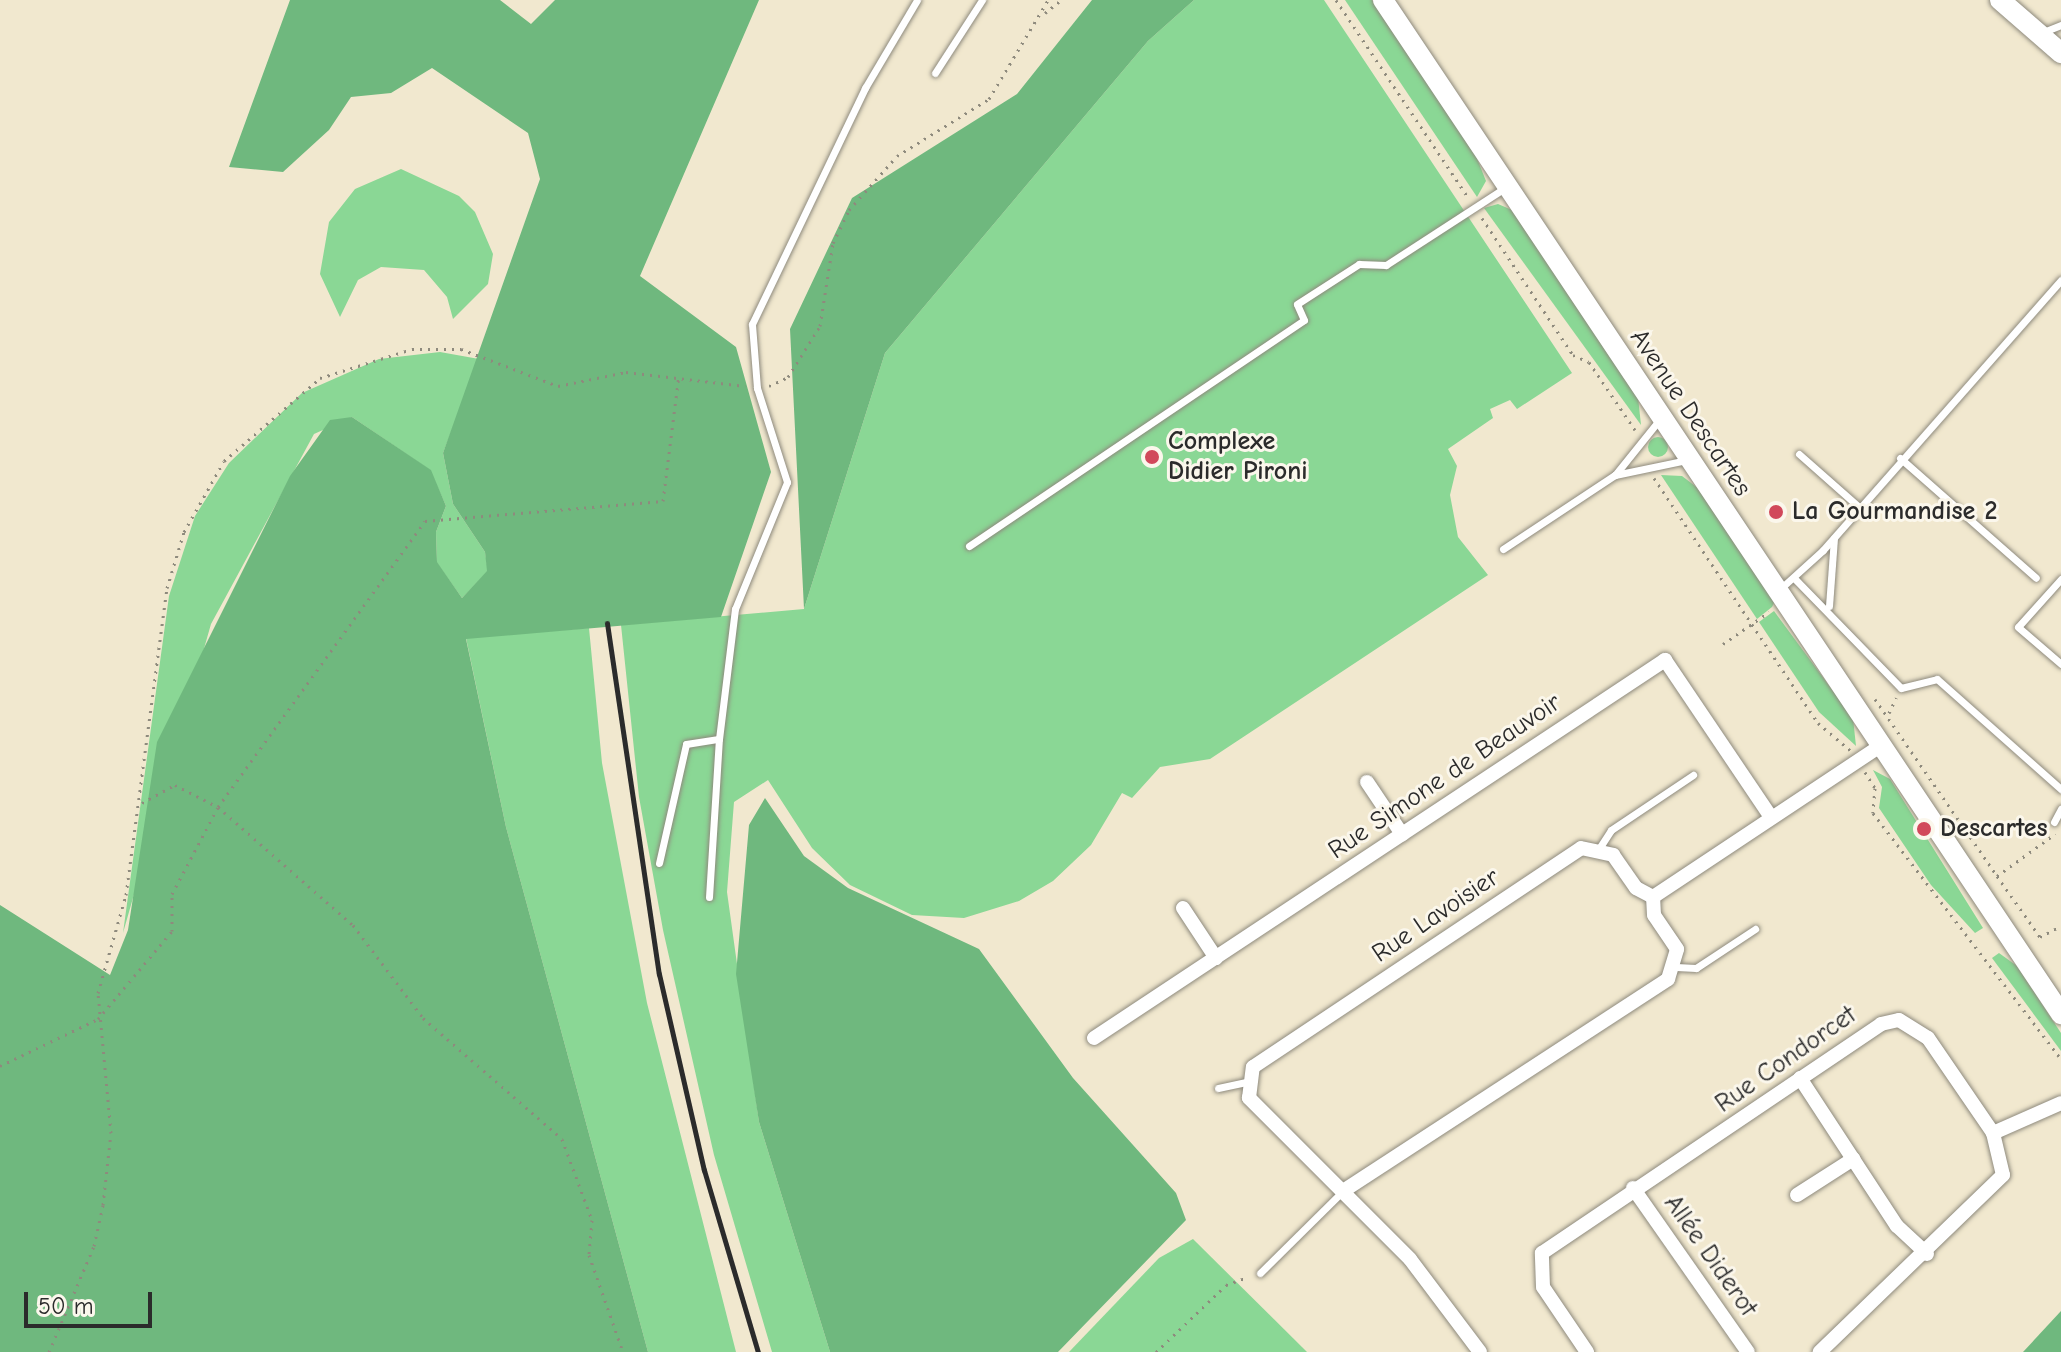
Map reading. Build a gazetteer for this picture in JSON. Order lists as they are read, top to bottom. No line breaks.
{"streets":{"main road":["Avenue Descartes"],"street":["Rue Simone de Beauvoir","Rue Lavoisier","Rue Condorcet","Allée Diderot"]},"crossings":[["Rue Condorcet","Allée Diderot"]],"places":["Complexe Didier Pironi","La Gourmandise 2","Descartes"],"scale_bar":"50 m"}
